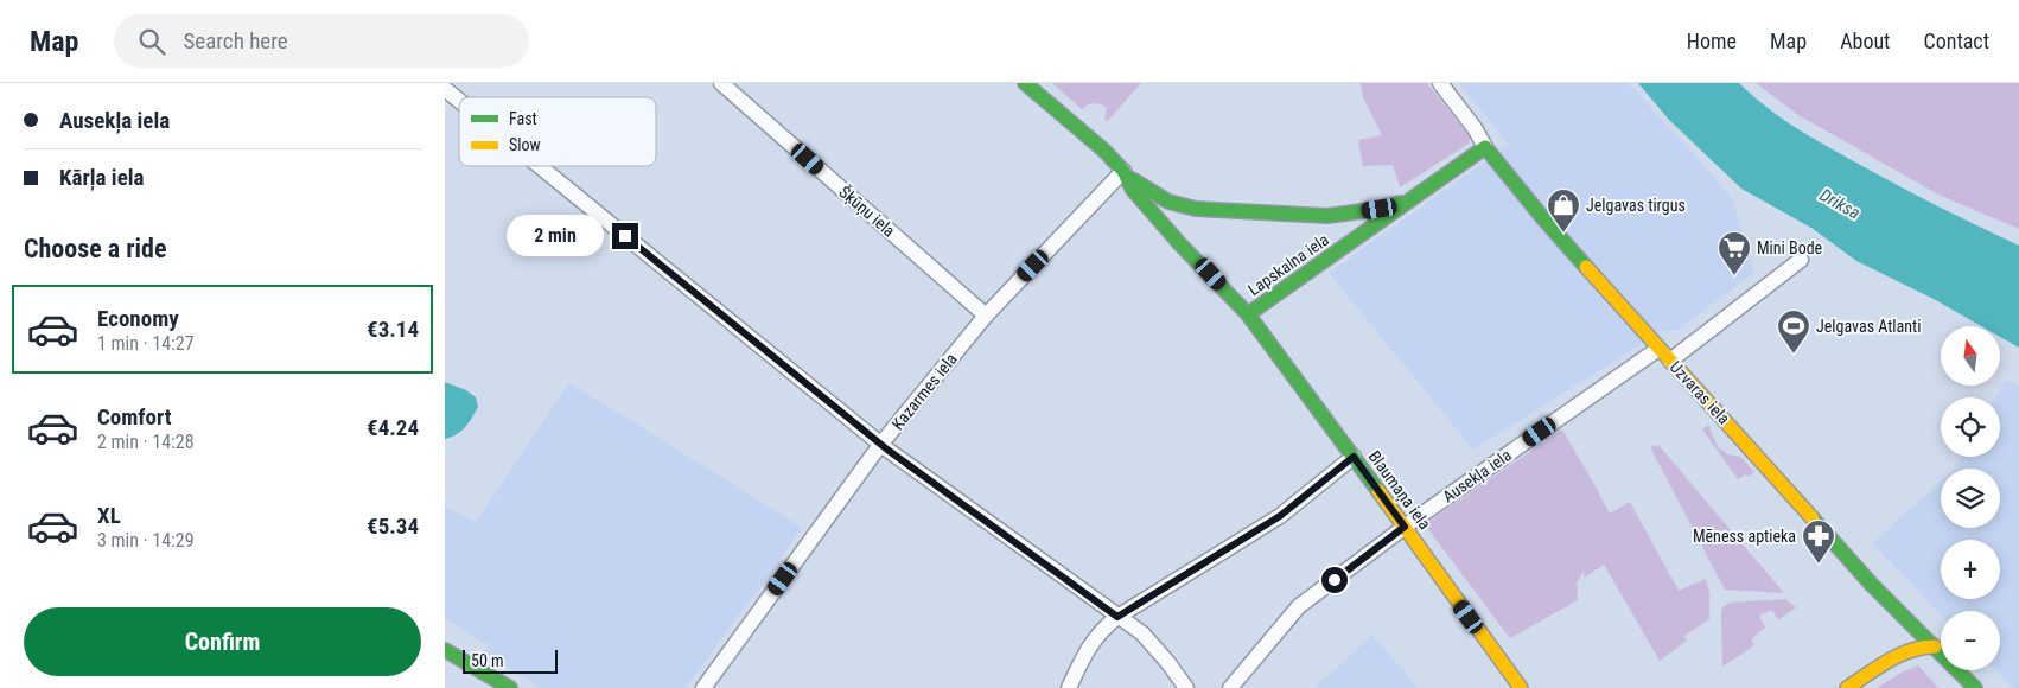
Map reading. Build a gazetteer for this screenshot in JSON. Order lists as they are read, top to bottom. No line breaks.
{"streets":{"main road":["Lapskalna iela","Uzvaras iela","Blaumaņa iela"],"street":["Šķūņu iela","Kazarmes iela","Ausekļa iela"]},"crossings":[["Šķūņu iela","Kazarmes iela"],["Lapskalna iela","Kazarmes iela"],["Lapskalna iela","Uzvaras iela"],["Lapskalna iela","Blaumaņa iela"],["Uzvaras iela","Ausekļa iela"],["Ausekļa iela","Blaumaņa iela"]],"water":["Driksa"],"places":{"shop":["Jelgavas tirgus"],"supermarket":["Mini Bode"],"sports":["Jelgavas Atlanti"],"pharmacy":["Mēness aptieka"]},"legend":["Fast","Slow"],"scale_bar":"50 m","north":"top","page":{"header":"Map","search":"Search here","nav":["Home","Map","About","Contact"],"banner":["Ausekļa iela","Kārļa iela"],"heading":"Choose a ride","bubble":"2 min","list":[{"name":"Economy","note":"1 min · 14:27","value":"€3.14"},{"name":"Comfort","note":"2 min · 14:28","value":"€4.24"},{"name":"XL","note":"3 min · 14:29","value":"€5.34"}],"map_buttons":["+","−"],"buttons":"Confirm","scale":"50 m"}}
